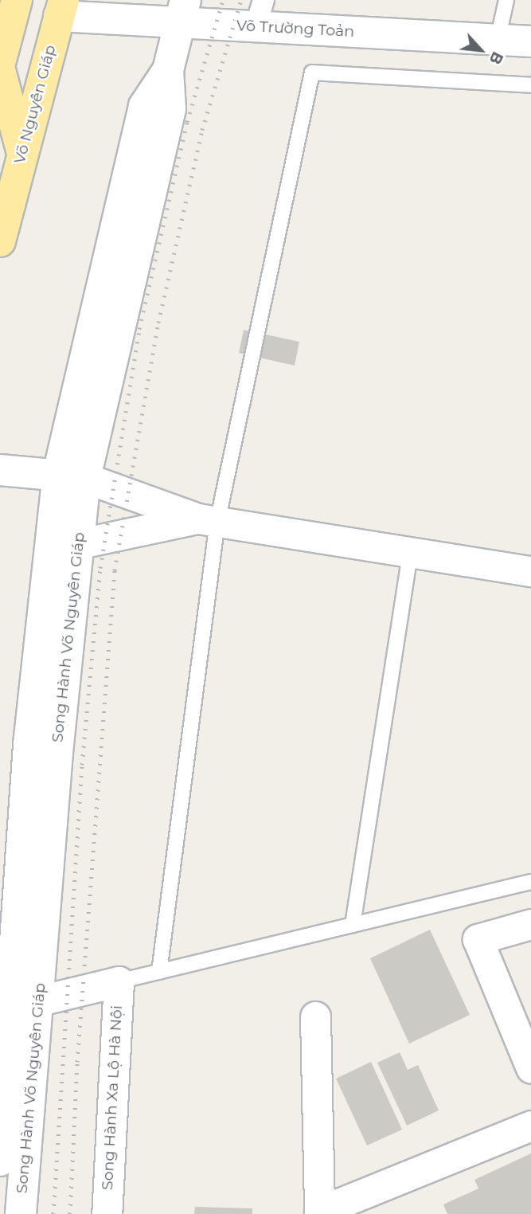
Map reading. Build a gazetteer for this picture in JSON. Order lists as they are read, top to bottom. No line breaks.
{"streets":{"highway":["Võ Nguyên Giáp"],"main road":["Võ Trường Toản","Song Hành Võ Nguyên Giáp"],"street":["Song Hành Xa Lộ Hà Nội"]},"crossings":[["Võ Trường Toản","Võ Nguyên Giáp"],["Võ Trường Toản","Song Hành Võ Nguyên Giáp"]],"north":"bottom right"}
